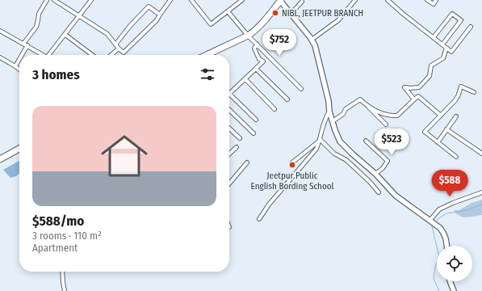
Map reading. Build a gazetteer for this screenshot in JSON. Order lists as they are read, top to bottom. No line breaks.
{"places":["NIBL, JEETPUR BRANCH","Jeetpur Public English Bording School"],"page":{"price":["$752","$523","$588"],"heading":"3 homes","list":[{"name":"$588/mo","note":"3 rooms · 110 m² · Apartment"}]}}
